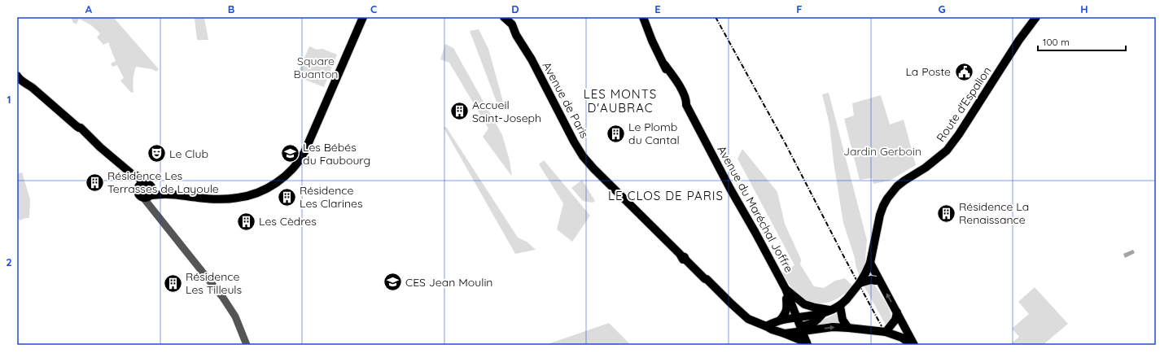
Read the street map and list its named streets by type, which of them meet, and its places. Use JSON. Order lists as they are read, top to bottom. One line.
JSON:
{"streets":{"main road":["Avenue de Paris","Route d'Espalion","Avenue du Maréchal Joffre"]},"crossings":[["Avenue de Paris","Avenue du Maréchal Joffre"]],"districts":["LES MONTS D'AUBRAC","LE CLOS DE PARIS"],"parks":["Square Buanton","Jardin Gerboin"],"places":{"public building":["La Poste"],"building":["Accueil Saint-Joseph","Le Plomb du Cantal","Résidence Les Terrasses de Layoule","Résidence Les Clarines","Résidence La Renaissance","Les Cèdres","Résidence Les Tilleuls"],"theatre":["Le Club"],"school or university":["Les Bébés du Faubourg","CES Jean Moulin"]},"scale_bar":"100 m","grid":{"columns":["A","B","C","D","E","F","G","H"],"rows":["1","2"]}}
